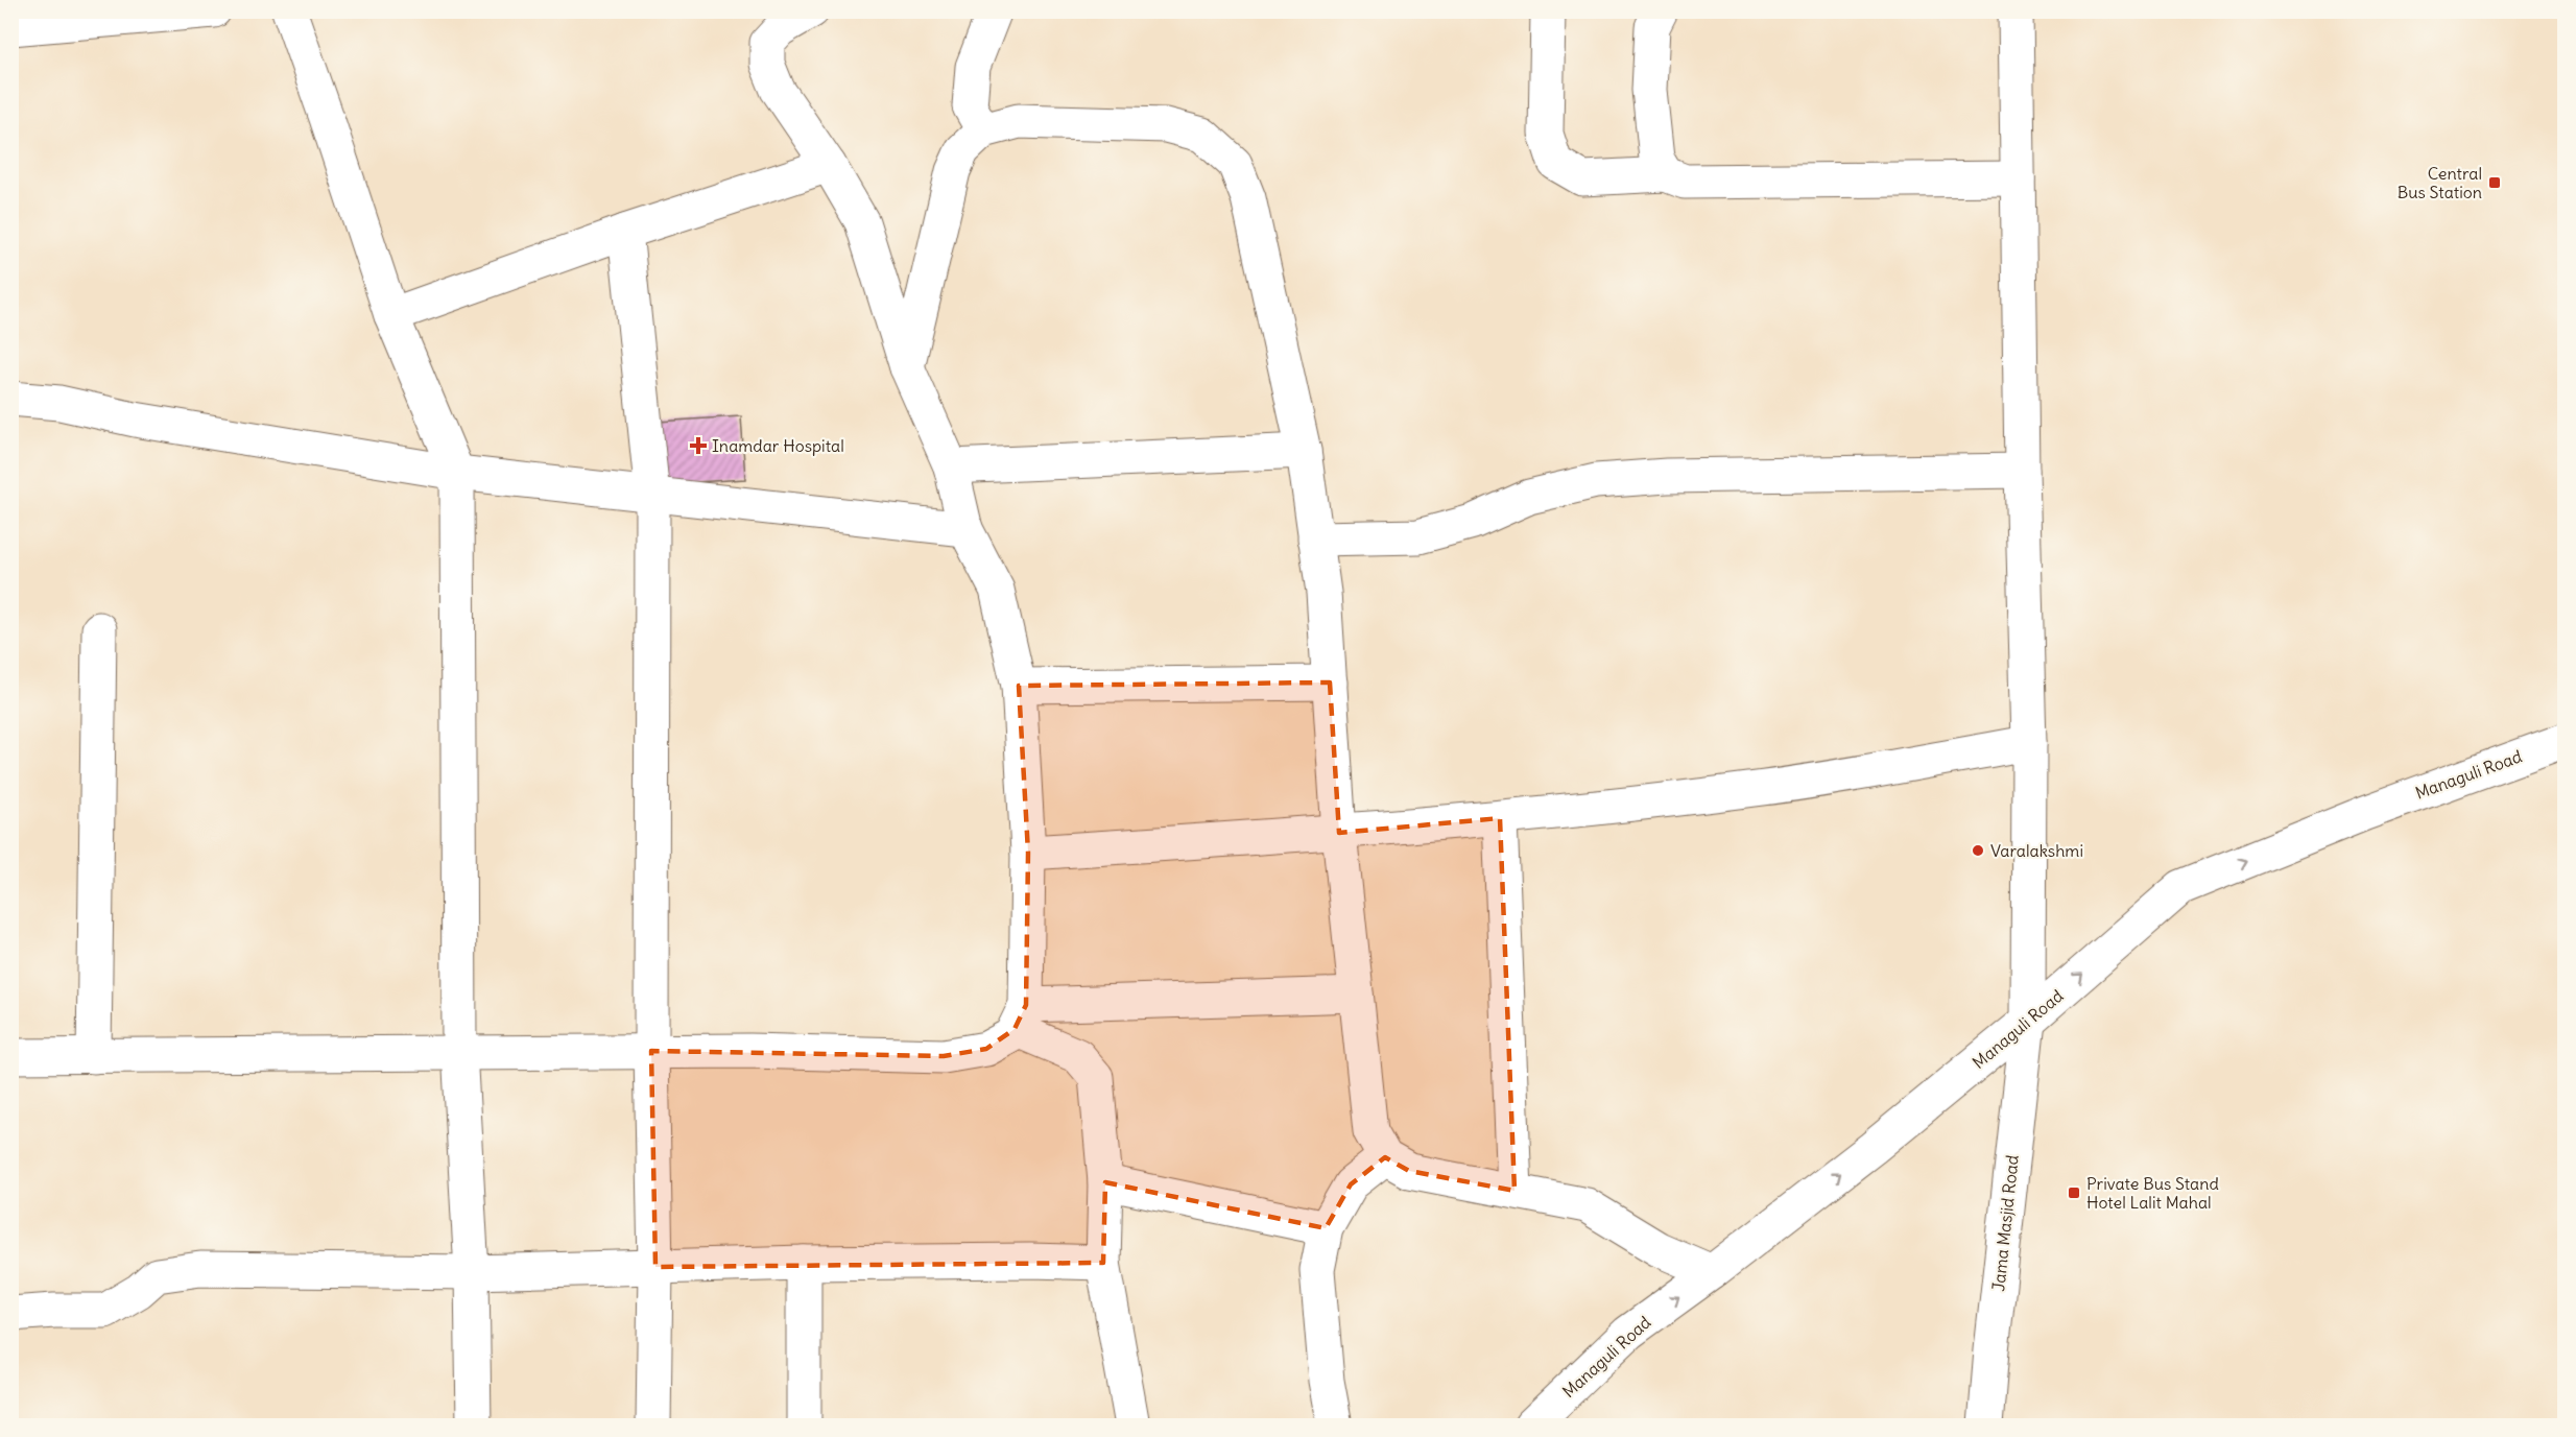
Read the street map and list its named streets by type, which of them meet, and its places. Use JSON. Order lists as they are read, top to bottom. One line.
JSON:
{"streets":{"street":["Managuli Road","Jama Masjid Road"]},"crossings":[["Managuli Road","Jama Masjid Road"]],"one_way":["Managuli Road"],"places":{"transit":["Central Bus Station","Private Bus Stand Hotel Lalit Mahal"],"health":["Inamdar Hospital"],"other":["Varalakshmi"]}}
